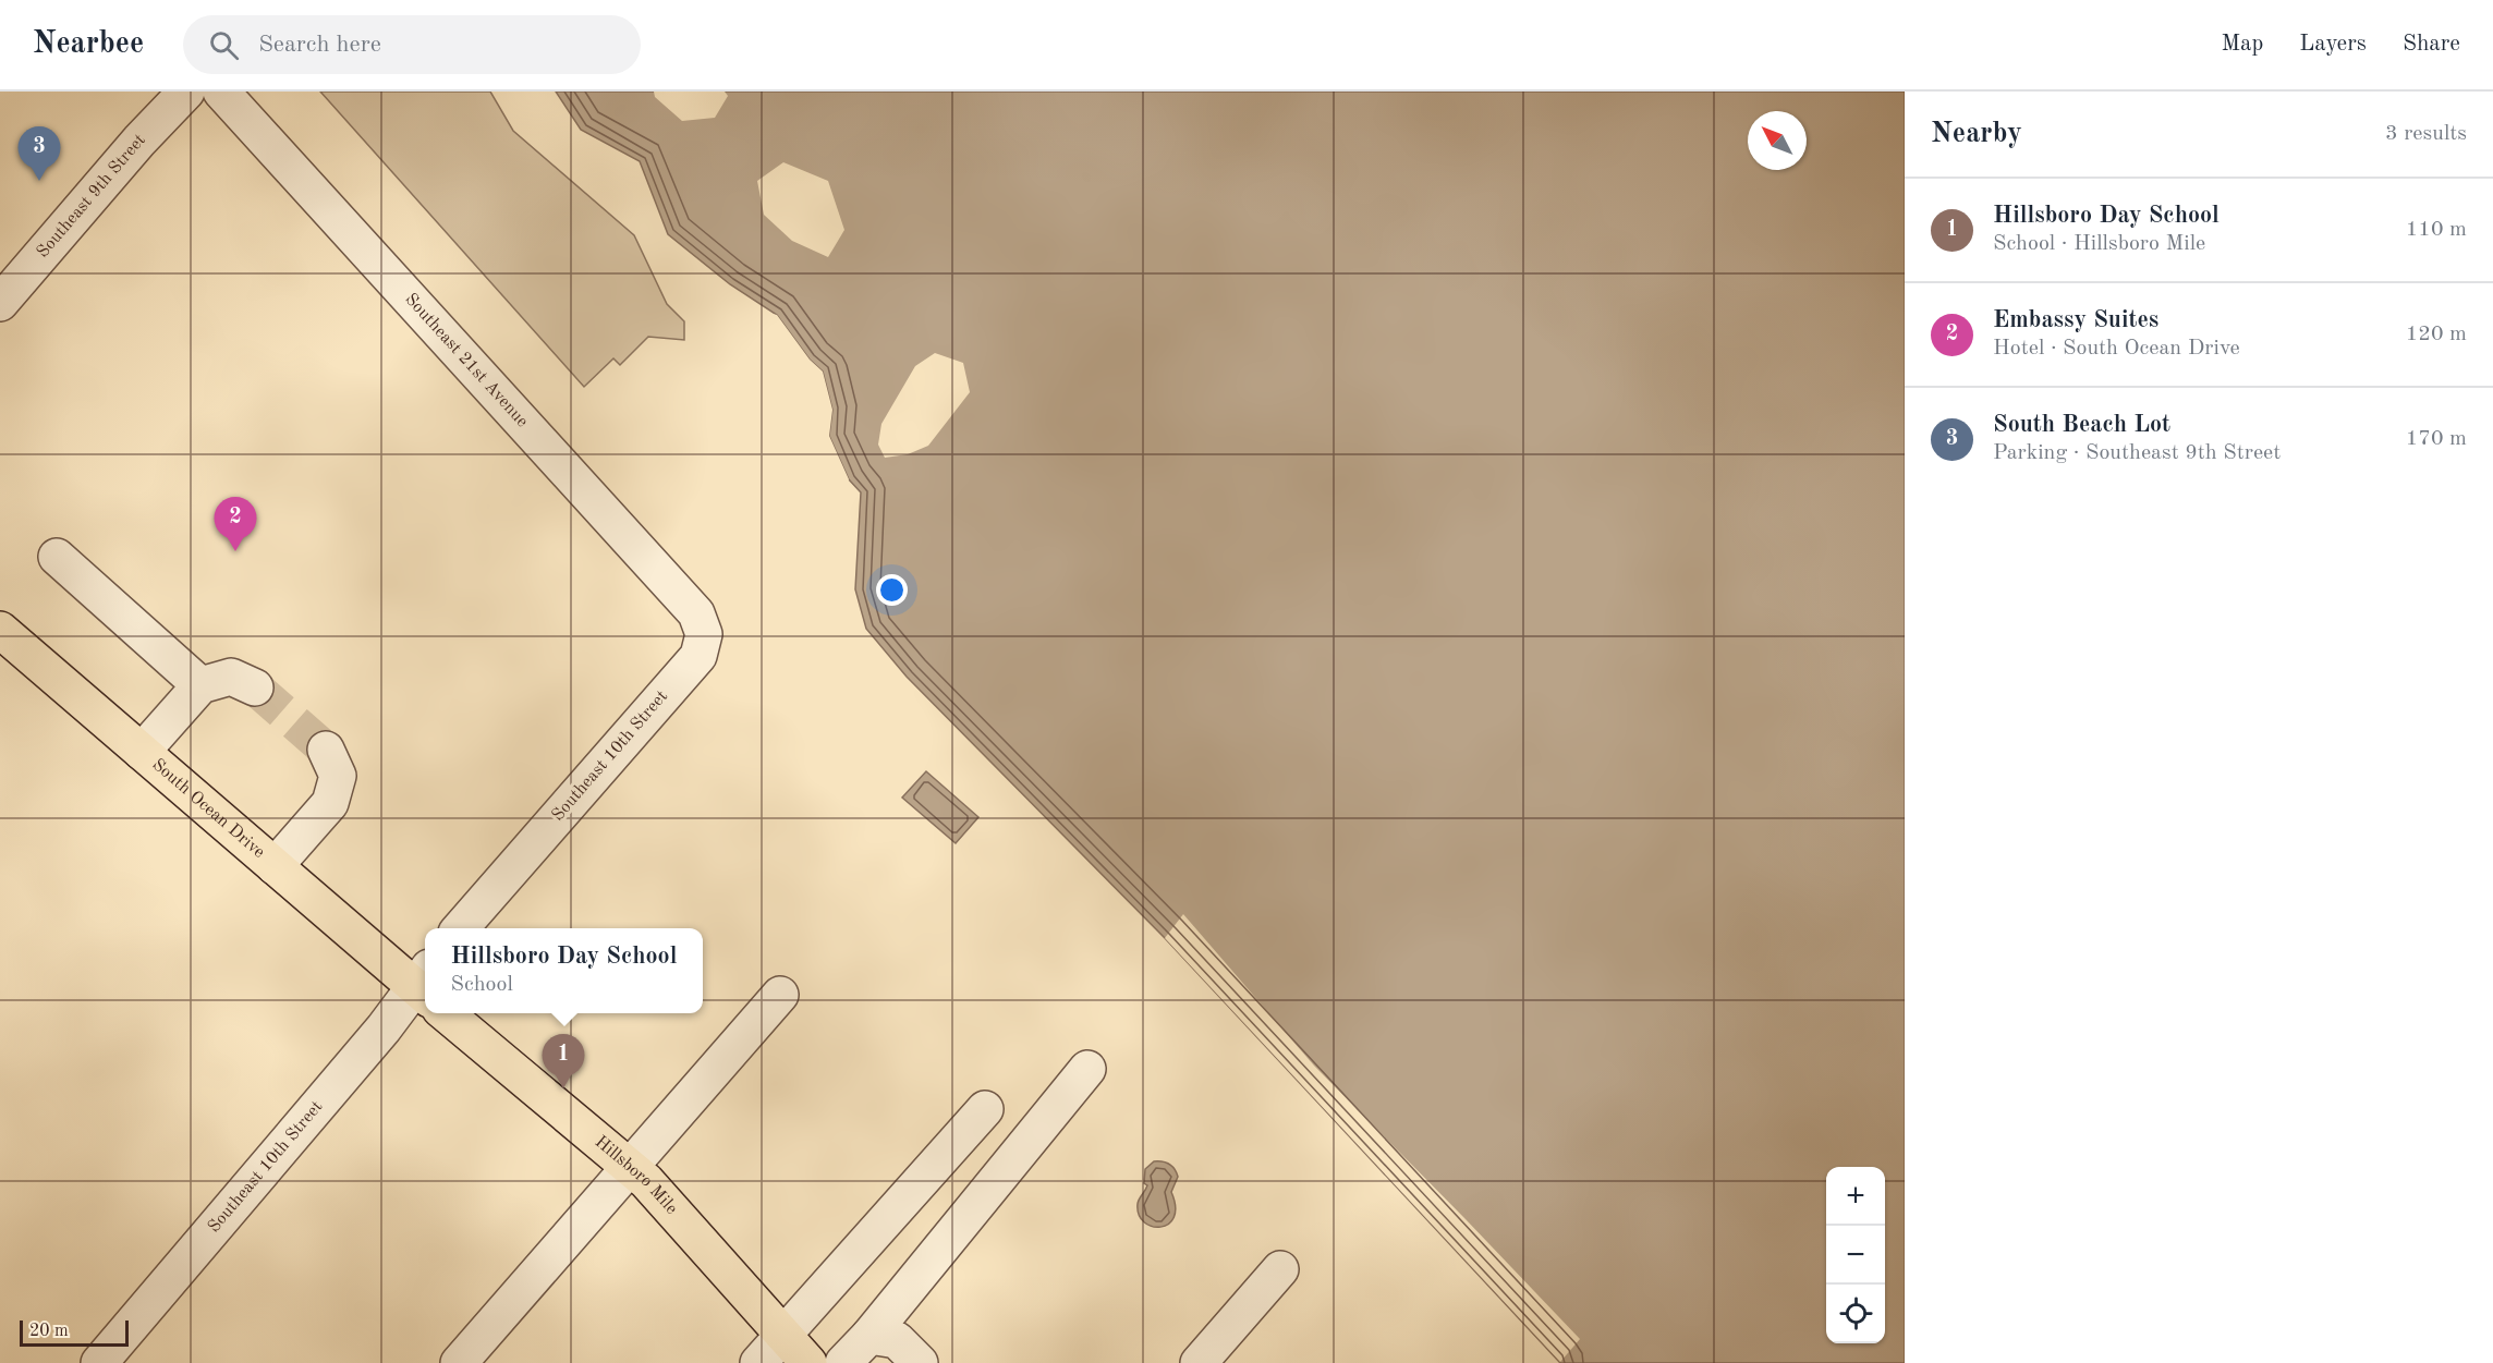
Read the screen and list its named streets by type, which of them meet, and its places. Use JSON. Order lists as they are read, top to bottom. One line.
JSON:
{"streets":{"main road":["South Ocean Drive","Hillsboro Mile"],"street":["Southeast 9th Street","Southeast 21st Avenue","Southeast 10th Street"]},"crossings":[["Southeast 21st Avenue","Southeast 10th Street"]],"scale_bar":"20 m","north":"top left","page":{"header":"Nearbee","search":"Search here","nav":["Map","Layers","Share"],"heading":["Nearby","3 results"],"pins":["3","2","1"],"list":[{"mark":"1","name":"Hillsboro Day School","note":"School · Hillsboro Mile","value":"110 m"},{"mark":"2","name":"Embassy Suites","note":"Hotel · South Ocean Drive","value":"120 m"},{"mark":"3","name":"South Beach Lot","note":"Parking · Southeast 9th Street","value":"170 m"}],"popup":["Hillsboro Day School","School"],"map_buttons":["+","−"],"scale":"20 m"}}
